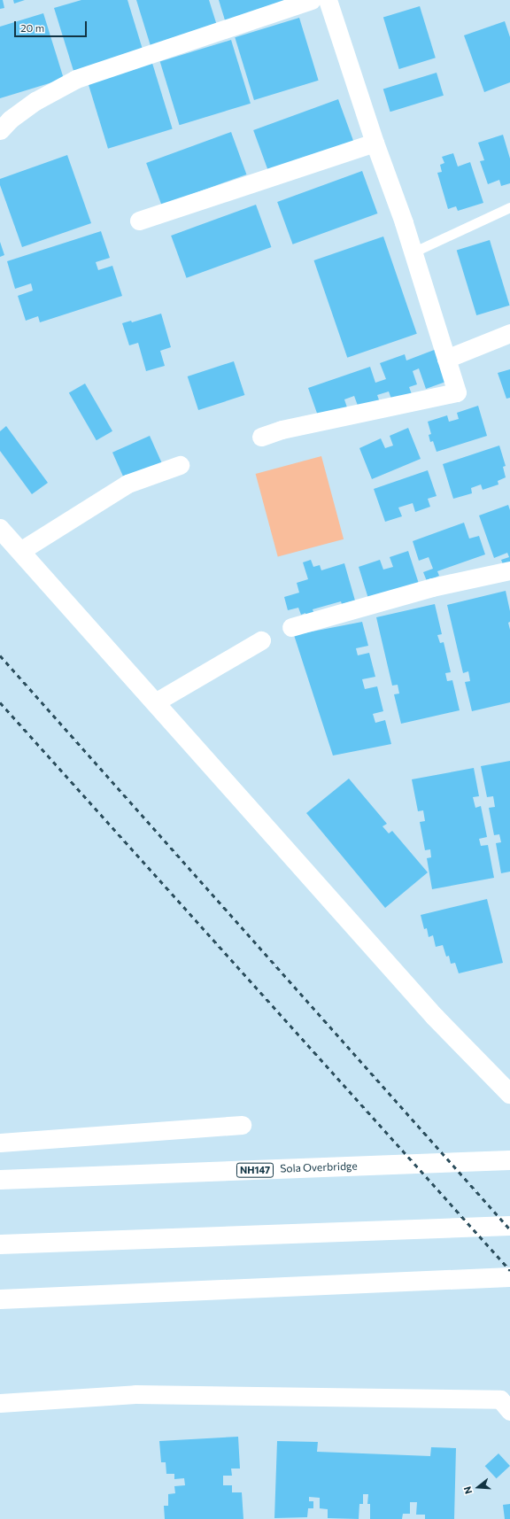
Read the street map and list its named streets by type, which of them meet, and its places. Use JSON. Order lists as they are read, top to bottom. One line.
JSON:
{"streets":{"main road":["Sola Overbridge","NH147"]},"scale_bar":"20 m","north":"left"}
